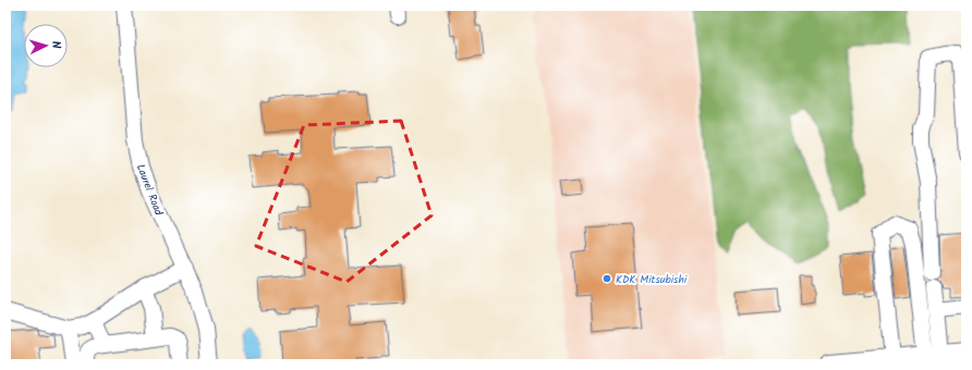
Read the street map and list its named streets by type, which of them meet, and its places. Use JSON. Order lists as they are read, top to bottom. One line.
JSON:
{"streets":{"street":["Laurel Road"]},"places":["KDK Mitsubishi"],"north":"right"}
